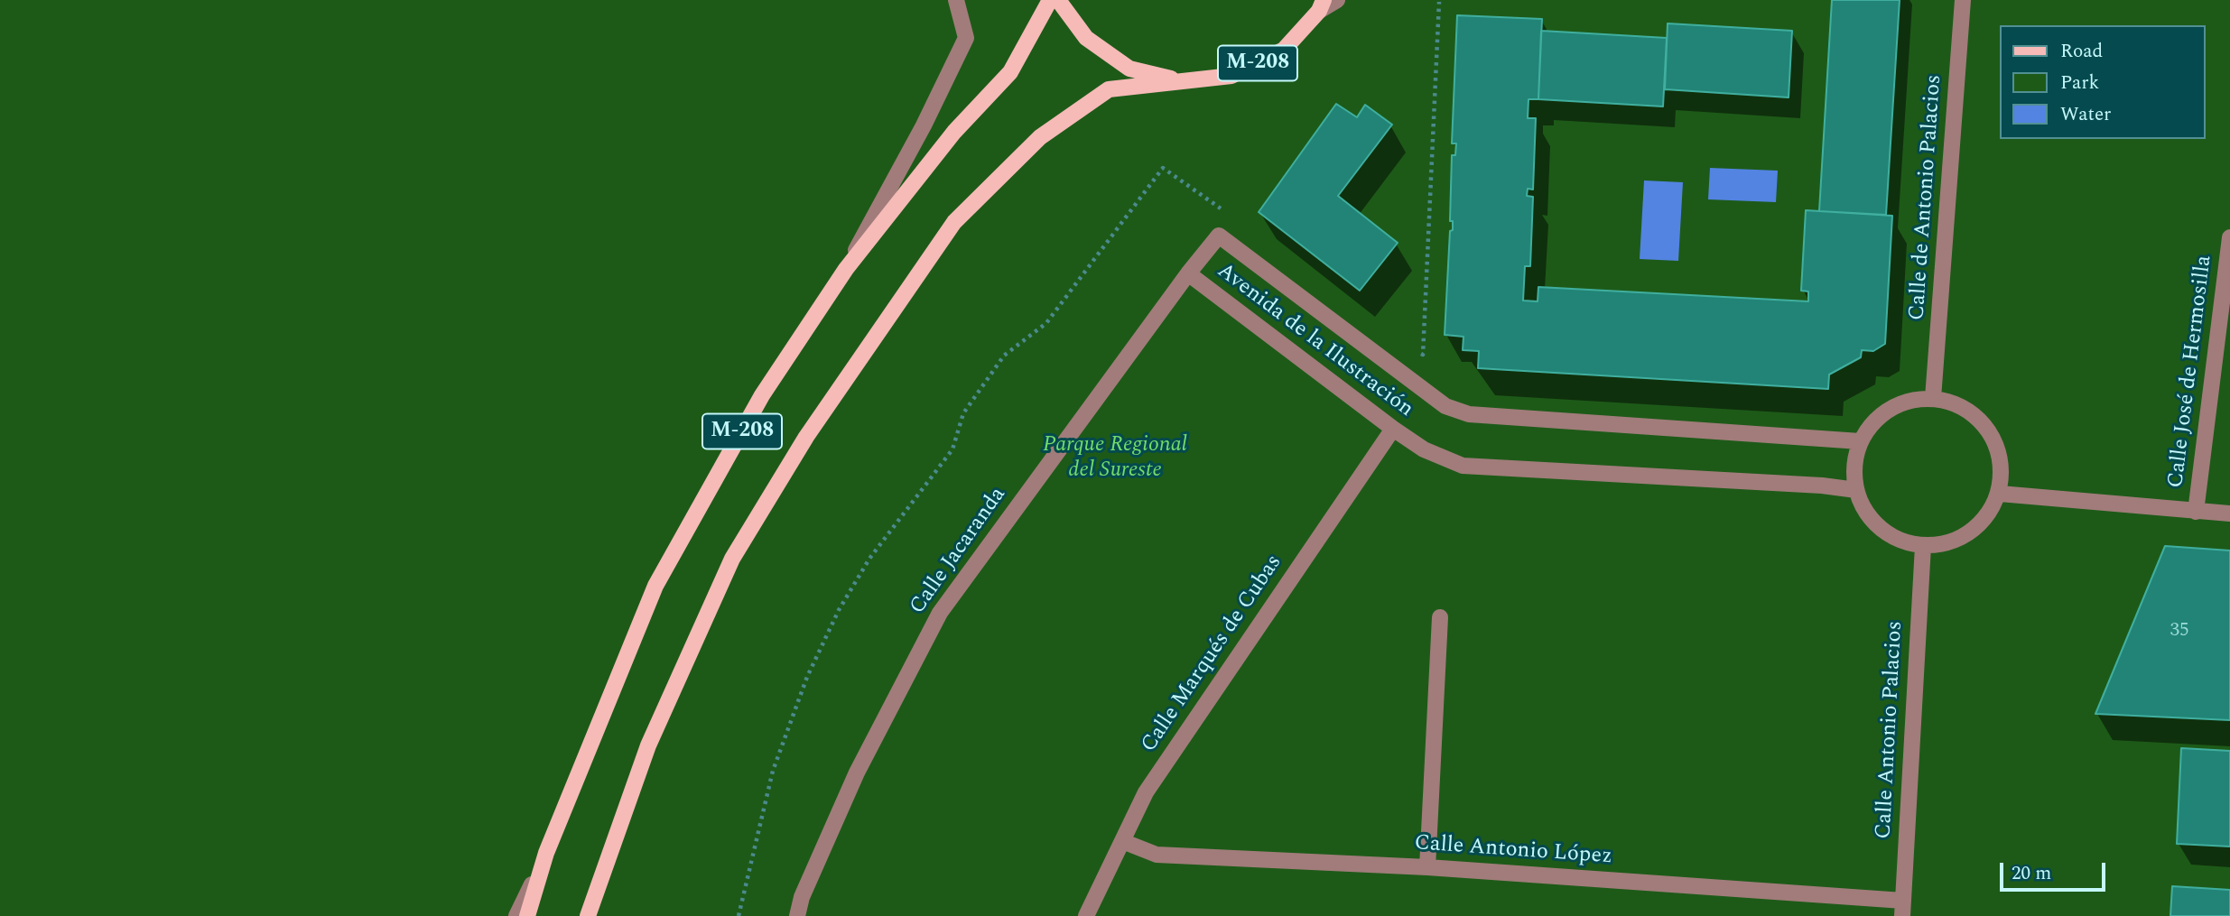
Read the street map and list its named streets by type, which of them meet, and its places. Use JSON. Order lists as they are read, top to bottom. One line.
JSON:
{"streets":{"main road":["M-208"],"street":["Calle de Antonio Palacios","Avenida de la Ilustración","Calle José de Hermosilla","Calle Jacaranda","Calle Marqués de Cubas","Calle Antonio Palacios","Calle Antonio López"]},"crossings":[["Calle de Antonio Palacios","Avenida de la Ilustración"],["Calle de Antonio Palacios","Calle Antonio Palacios"],["Avenida de la Ilustración","Calle Jacaranda"],["Avenida de la Ilustración","Calle Marqués de Cubas"],["Avenida de la Ilustración","Calle Antonio Palacios"],["Calle Marqués de Cubas","Calle Antonio López"],["Calle Antonio Palacios","Calle Antonio López"]],"parks":["Parque Regional del Sureste"],"house_numbers":["35"],"legend":["Road","Park","Water"],"scale_bar":"20 m"}
